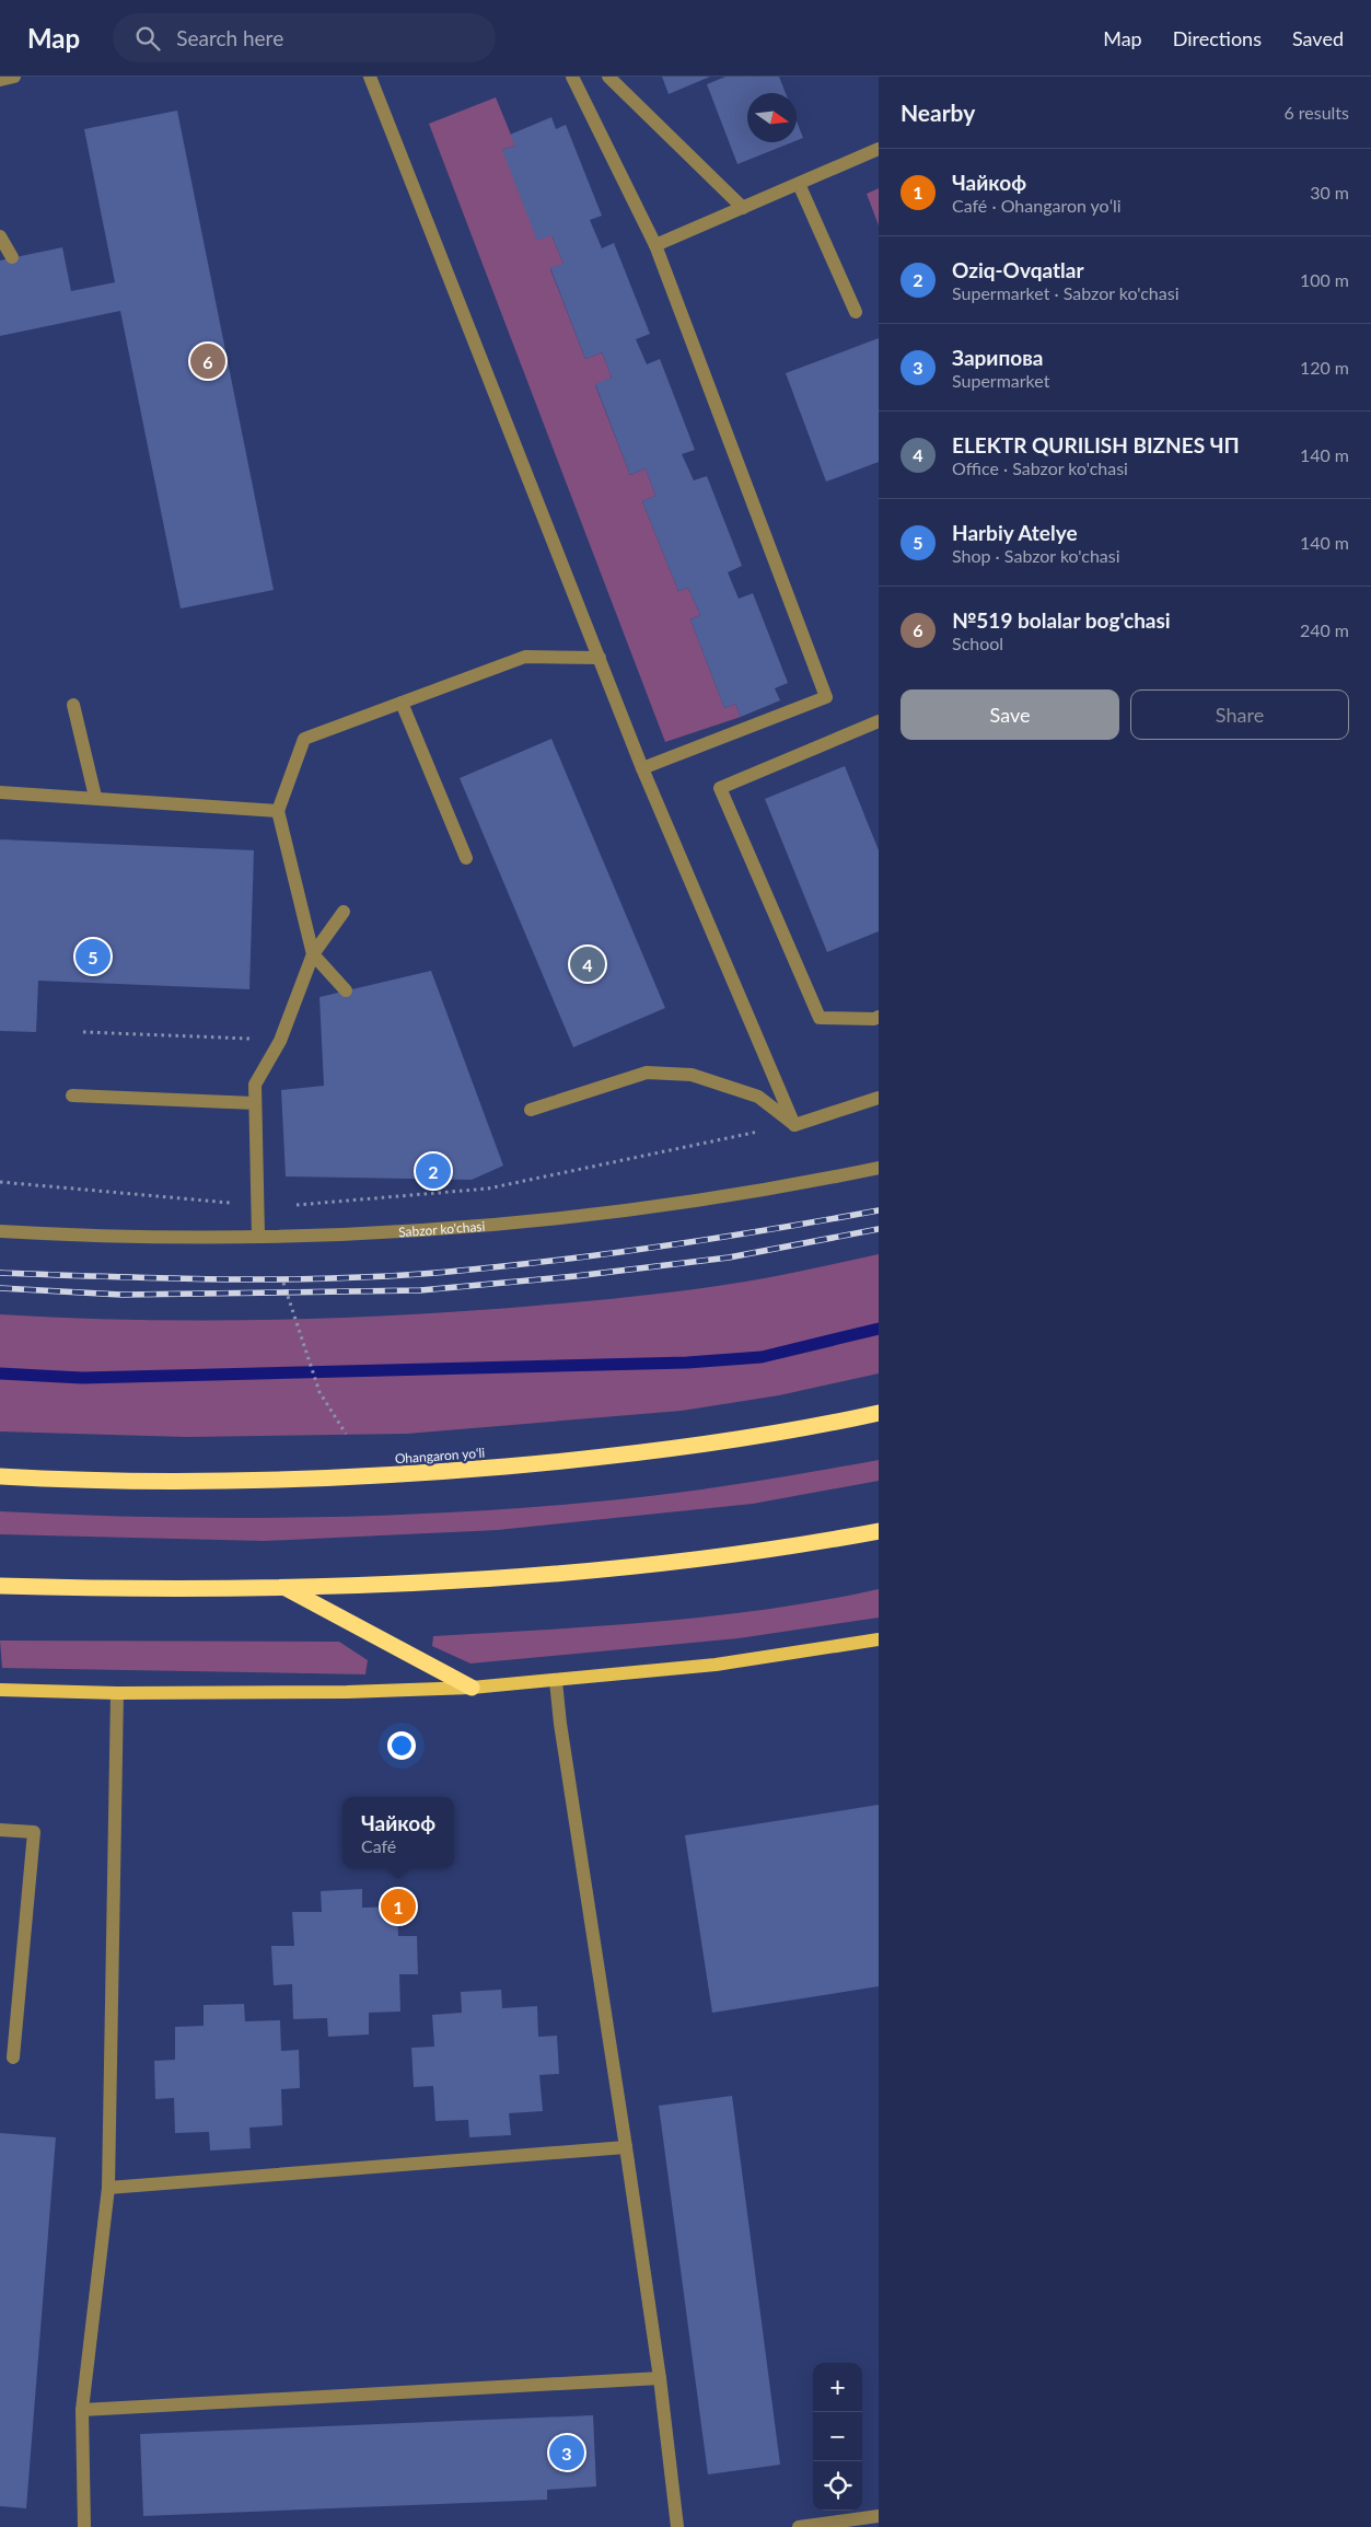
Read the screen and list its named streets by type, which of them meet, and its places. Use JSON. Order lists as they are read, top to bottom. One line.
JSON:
{"streets":{"highway":["Ohangaron yoʻli"],"street":["Sabzor ko'chasi"]},"north":"right","page":{"header":"Map","search":"Search here","nav":["Map","Directions","Saved"],"heading":["Nearby","6 results"],"list":[{"mark":"1","name":"Чайкоф","note":"Café · Ohangaron yoʻli","value":"30 m"},{"mark":"2","name":"Oziq-Ovqatlar","note":"Supermarket · Sabzor ko'chasi","value":"100 m"},{"mark":"3","name":"Зарипова","note":"Supermarket","value":"120 m"},{"mark":"4","name":"ELEKTR QURILISH BIZNES ЧП","note":"Office · Sabzor ko'chasi","value":"140 m"},{"mark":"5","name":"Harbiy Atelye","note":"Shop · Sabzor ko'chasi","value":"140 m"},{"mark":"6","name":"№519 bolalar bog'chasi","note":"School","value":"240 m"}],"pins":["6","5","4","2","1","3"],"buttons":["Save","Share"],"popup":["Чайкоф","Café"],"map_buttons":["+","−"]}}
